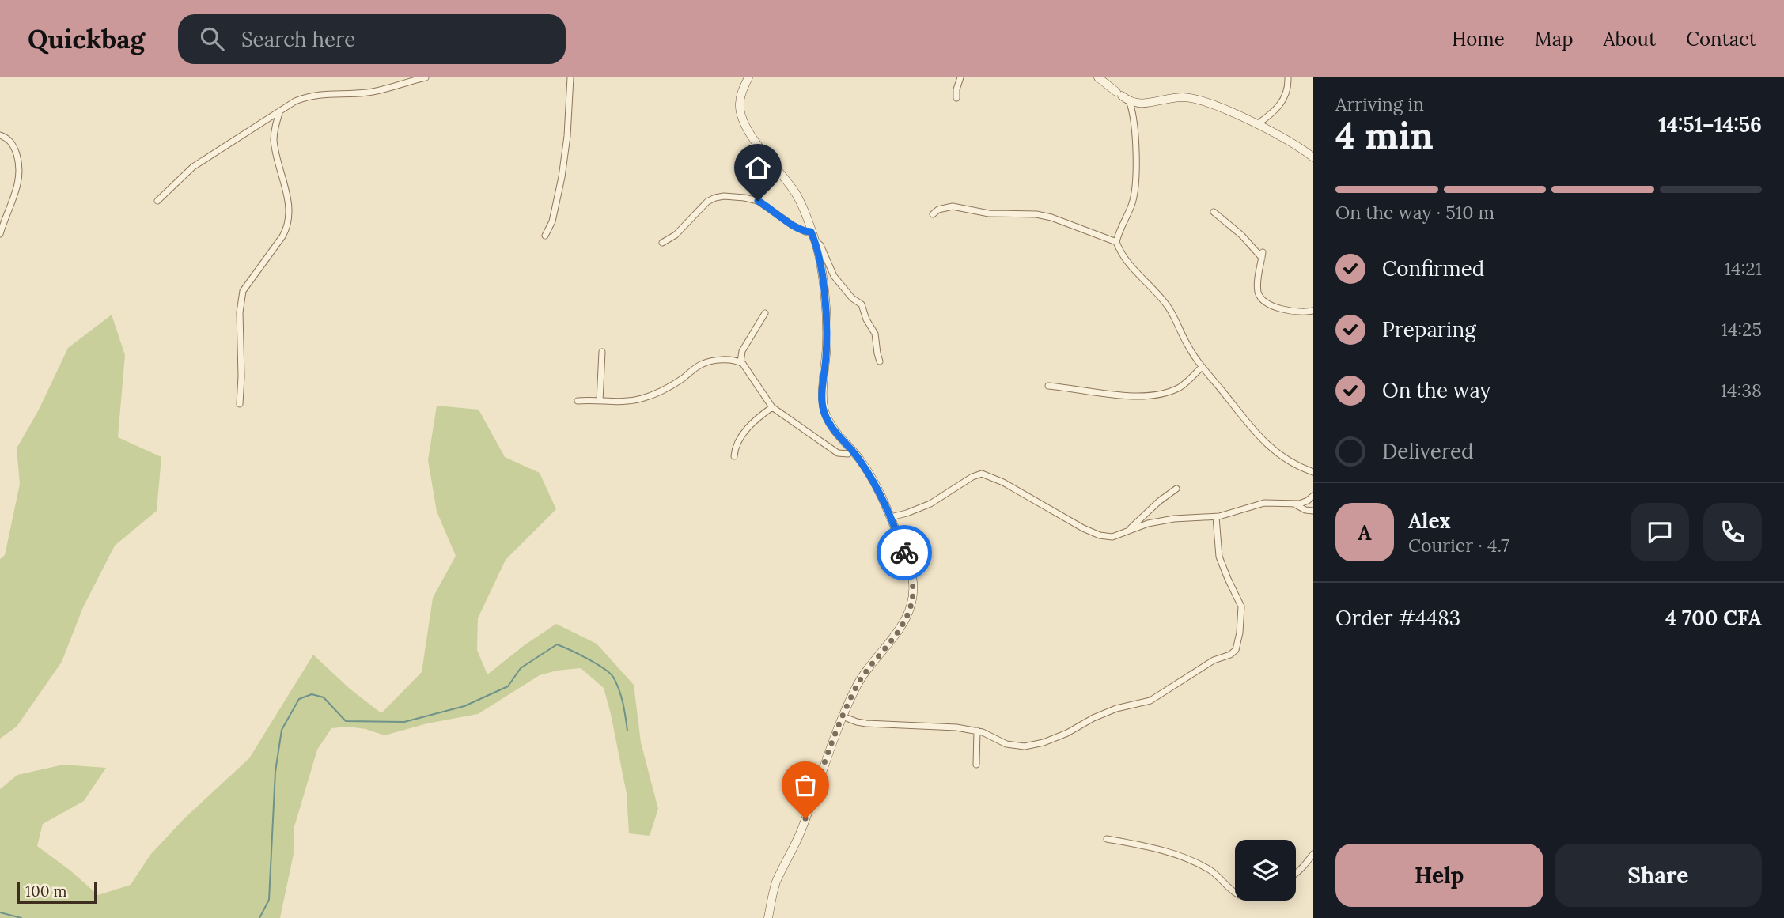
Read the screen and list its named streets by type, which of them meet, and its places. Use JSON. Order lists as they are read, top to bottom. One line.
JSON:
{"scale_bar":"100 m","page":{"header":"Quickbag","search":"Search here","nav":["Home","Map","About","Contact"],"heading":["4 min","Arriving in","14:51–14:56"],"panel":["Alex","Courier · 4.7","Order #4483","4 700 CFA"],"bar":"On the way · 510 m","list":[["Confirmed","14:21"],["Preparing","14:25"],["On the way","14:38"],"Delivered"],"round":"A","buttons":["Help","Share"],"scale":"100 m"}}
